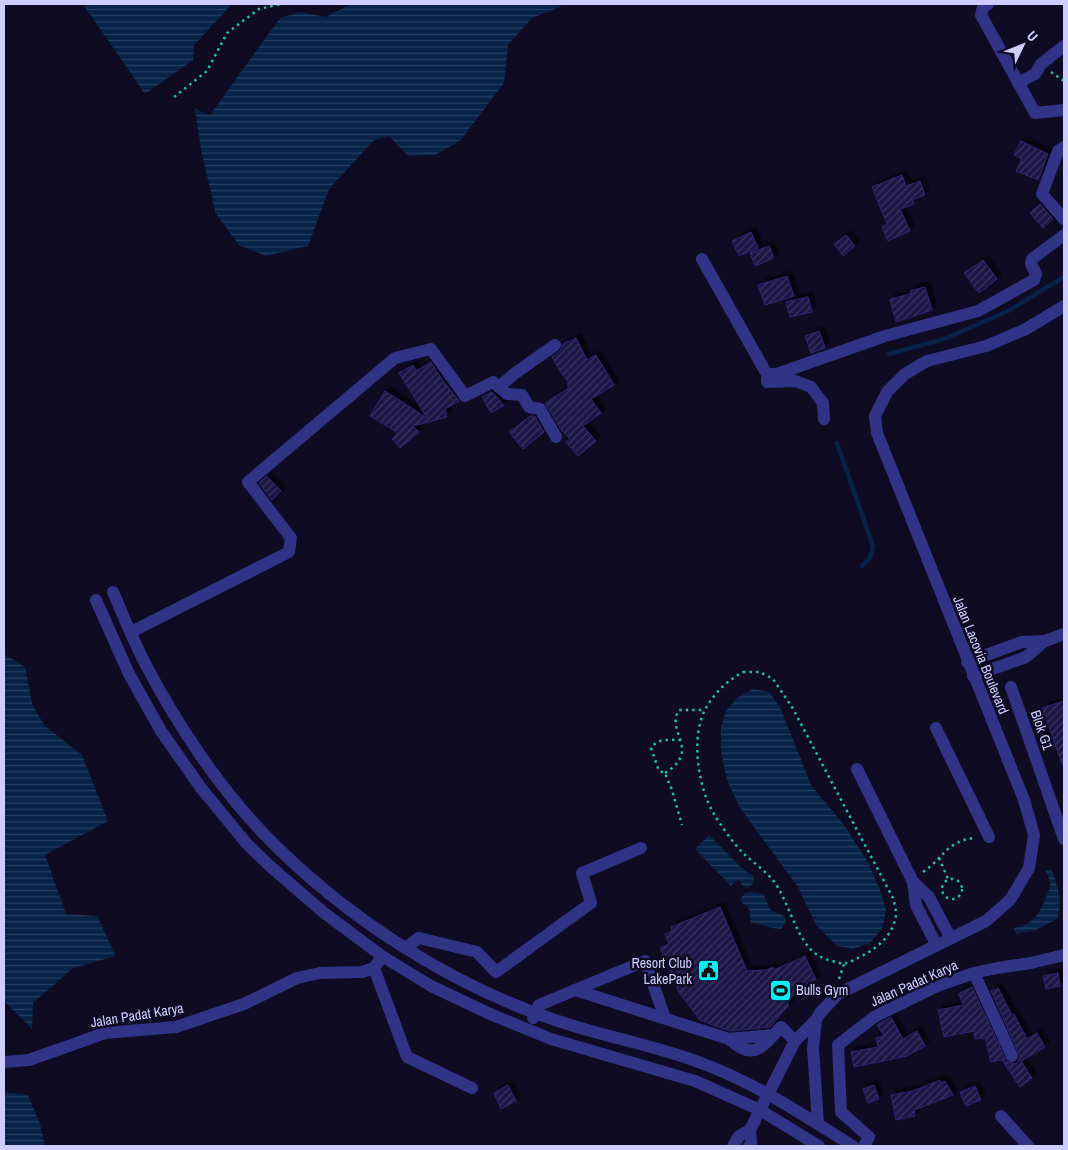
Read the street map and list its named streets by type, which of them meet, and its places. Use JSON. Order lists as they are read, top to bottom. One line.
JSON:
{"streets":{"street":["Jalan Lacovia Boulevard","Blok G1","Jalan Padat Karya"]},"places":{"public building":["Resort Club LakePark"],"sports":["Bulls Gym"]},"north":"top right"}
